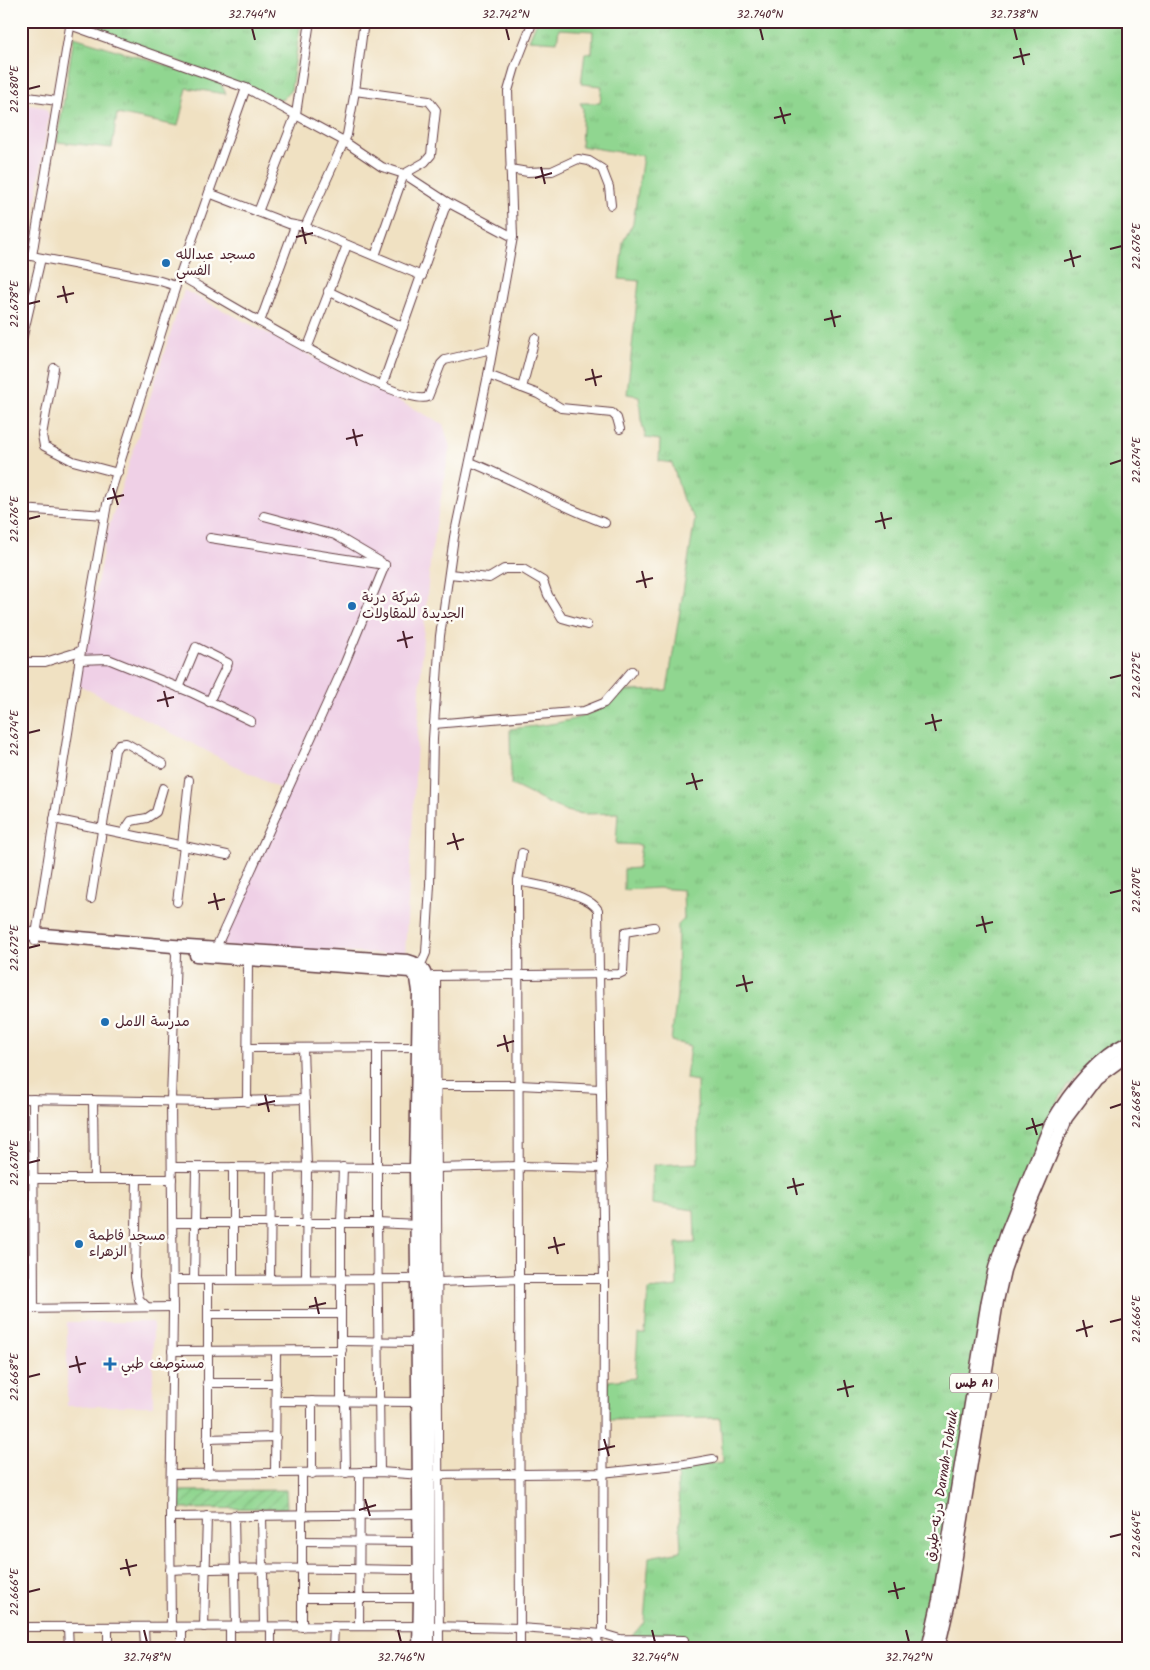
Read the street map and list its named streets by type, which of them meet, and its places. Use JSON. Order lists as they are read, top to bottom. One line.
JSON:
{"streets":{"main road":["طس A1","درنه-طبرق Darnah-Tobruk"]},"places":{"other":["مسجد عبدالله الفسي","شركة درنة الجديدة للمقاولات","مدرسة الامل","مسجد فاطمة الزهراء"],"health":["مستوصف طبي"]},"coordinates":["32.744°N","32.742°N","32.740°N","32.738°N","22.680°E","22.676°E","22.678°E","22.674°E","22.672°E","22.670°E","22.668°E","22.666°E","22.664°E","32.748°N","32.746°N"]}
